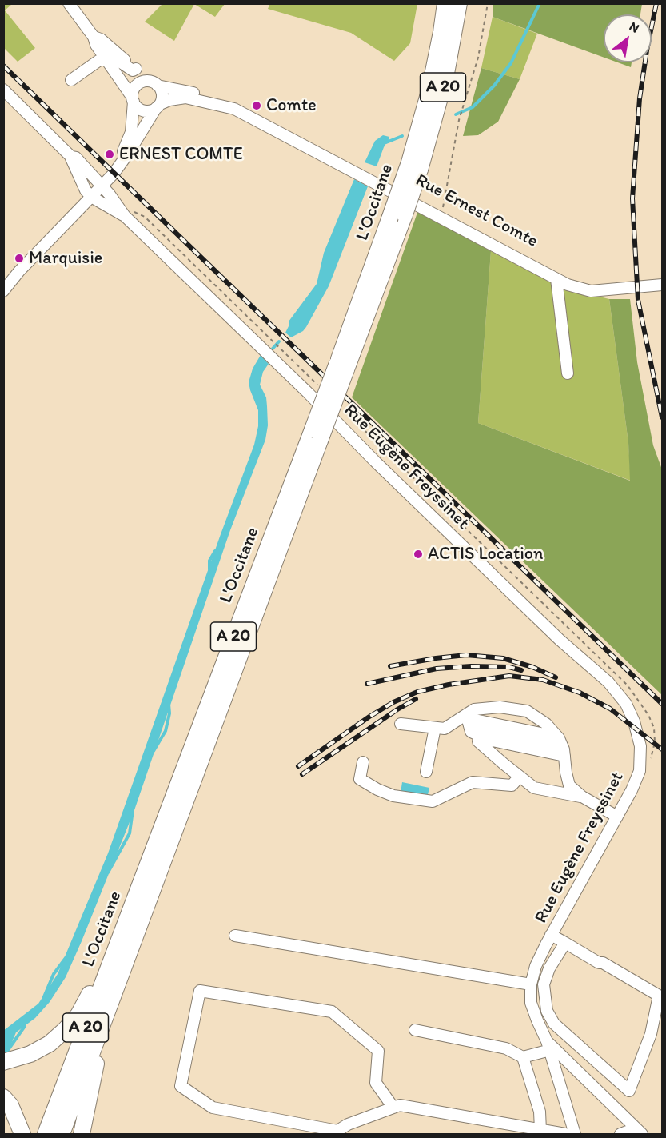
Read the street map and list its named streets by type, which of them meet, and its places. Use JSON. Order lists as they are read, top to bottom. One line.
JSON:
{"streets":{"highway":["A 20","L'Occitane"],"street":["Rue Ernest Comte","Rue Eugène Freyssinet"]},"places":["Comte","ERNEST COMTE","Marquisie","ACTIS Location"],"north":"top right"}
